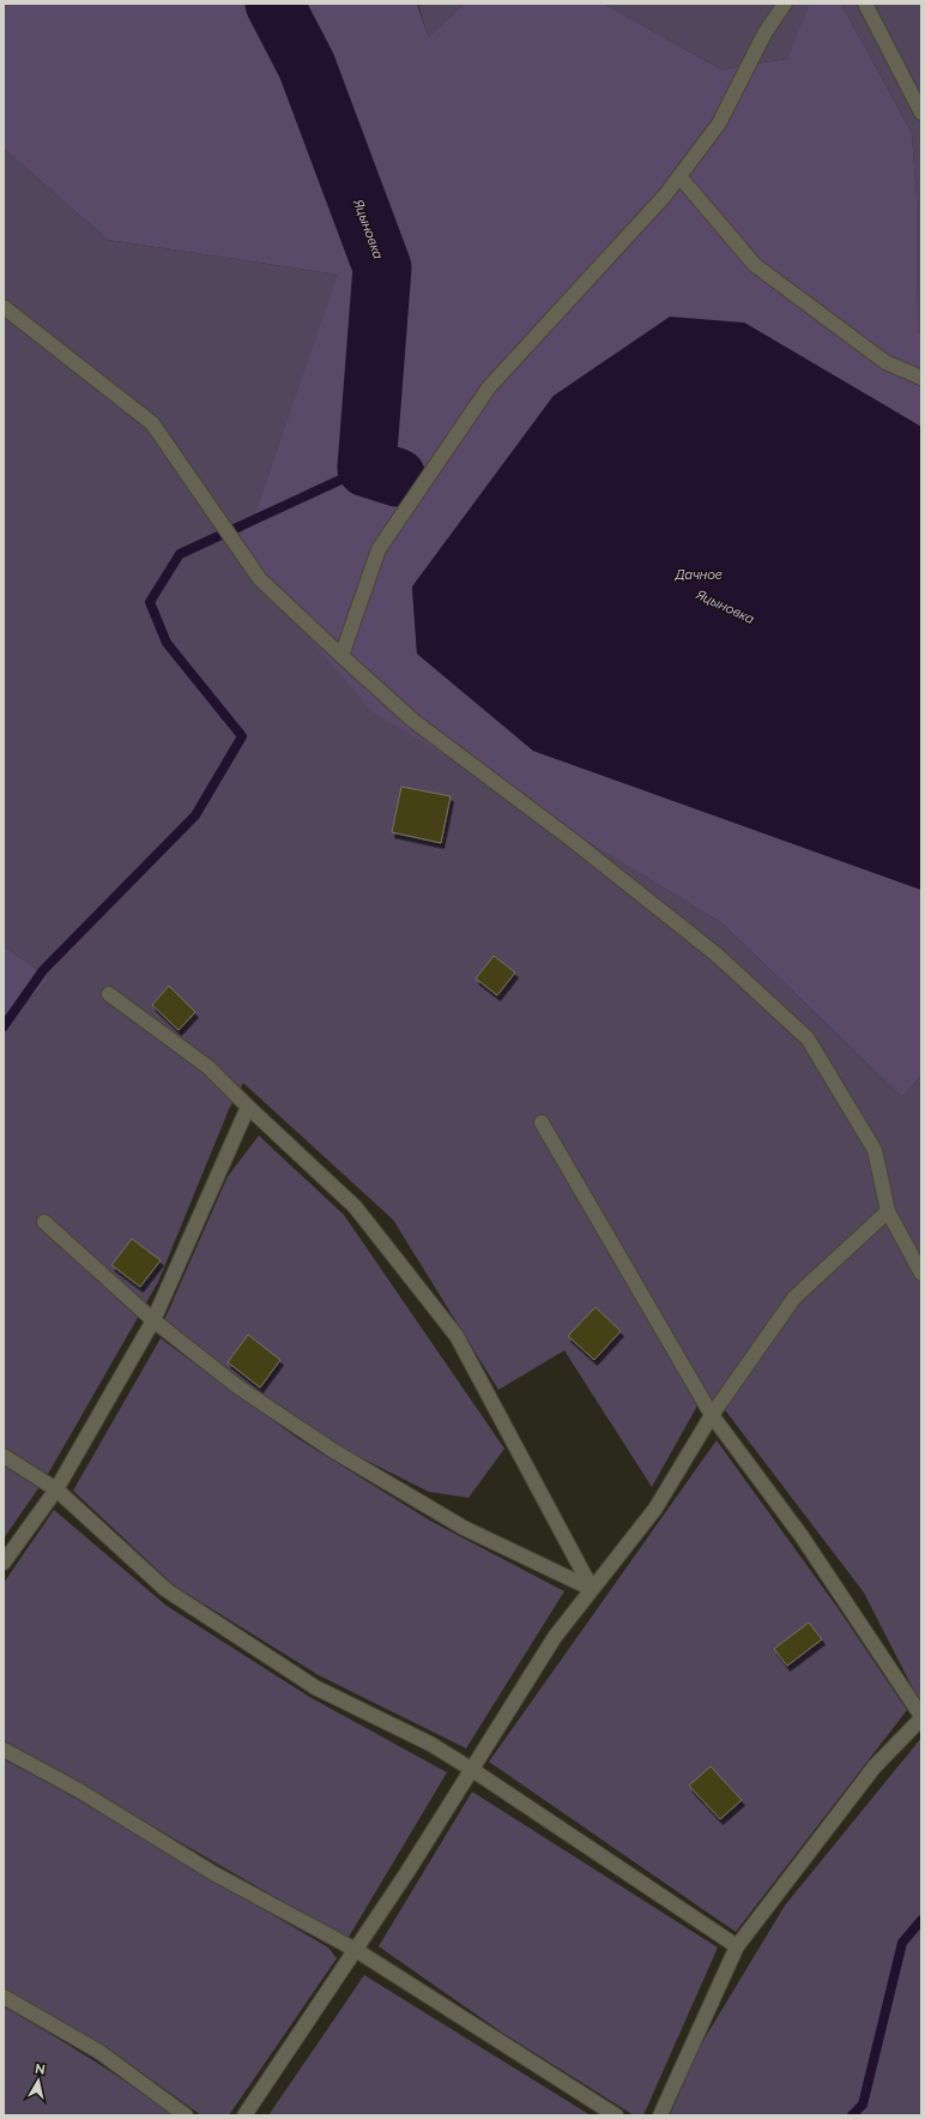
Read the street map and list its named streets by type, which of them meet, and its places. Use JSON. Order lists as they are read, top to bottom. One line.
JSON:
{"water":["Яцыновка","Дачное"],"north":"top"}
